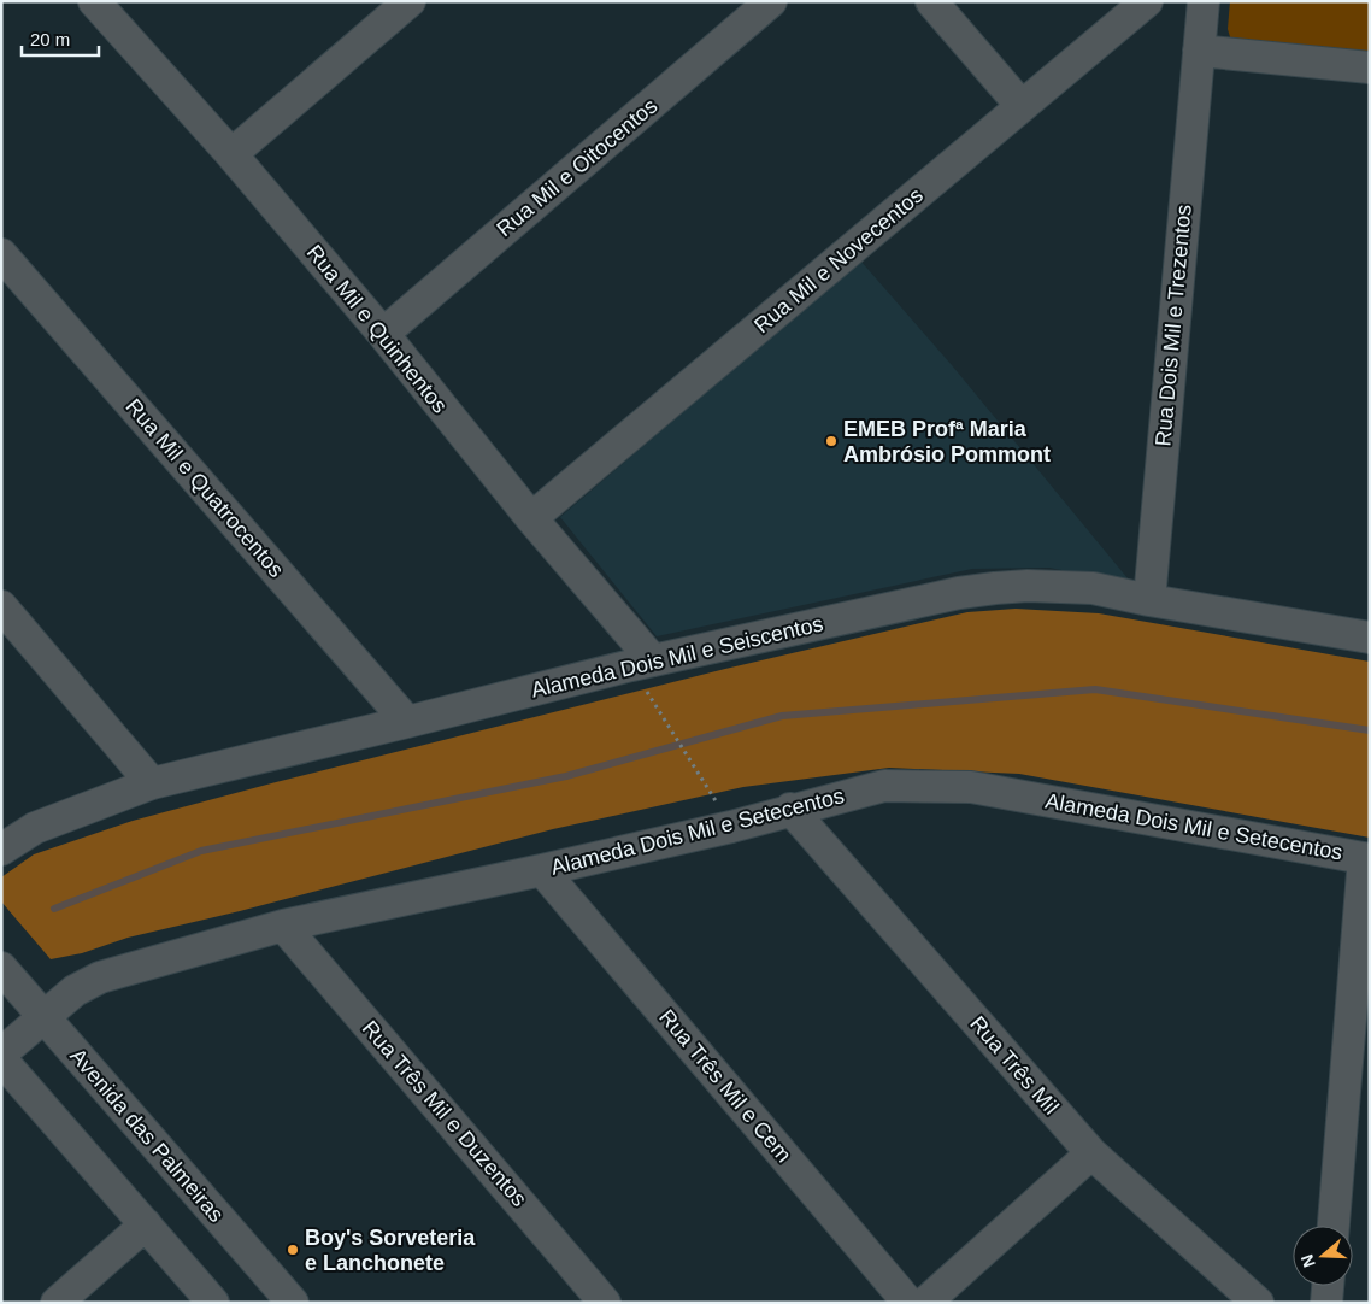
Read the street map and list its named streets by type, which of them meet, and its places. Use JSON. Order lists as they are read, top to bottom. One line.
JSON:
{"streets":{"street":["Rua Mil e Oitocentos","Rua Mil e Novecentos","Rua Dois Mil e Trezentos","Rua Mil e Quinhentos","Rua Mil e Quatrocentos","Alameda Dois Mil e Seiscentos","Alameda Dois Mil e Setecentos","Rua Três Mil","Rua Três Mil e Cem","Rua Três Mil e Duzentos","Avenida das Palmeiras"]},"crossings":[["Rua Mil e Oitocentos","Rua Mil e Quinhentos"],["Rua Mil e Novecentos","Rua Mil e Quinhentos"],["Rua Dois Mil e Trezentos","Alameda Dois Mil e Seiscentos"],["Rua Mil e Quinhentos","Alameda Dois Mil e Seiscentos"],["Rua Mil e Quatrocentos","Alameda Dois Mil e Seiscentos"],["Alameda Dois Mil e Setecentos","Rua Três Mil"],["Alameda Dois Mil e Setecentos","Rua Três Mil e Cem"],["Alameda Dois Mil e Setecentos","Rua Três Mil e Duzentos"],["Alameda Dois Mil e Setecentos","Avenida das Palmeiras"]],"places":["EMEB Profª Maria Ambrósio Pommont","Boy's Sorveteria e Lanchonete"],"scale_bar":"20 m","north":"left"}
